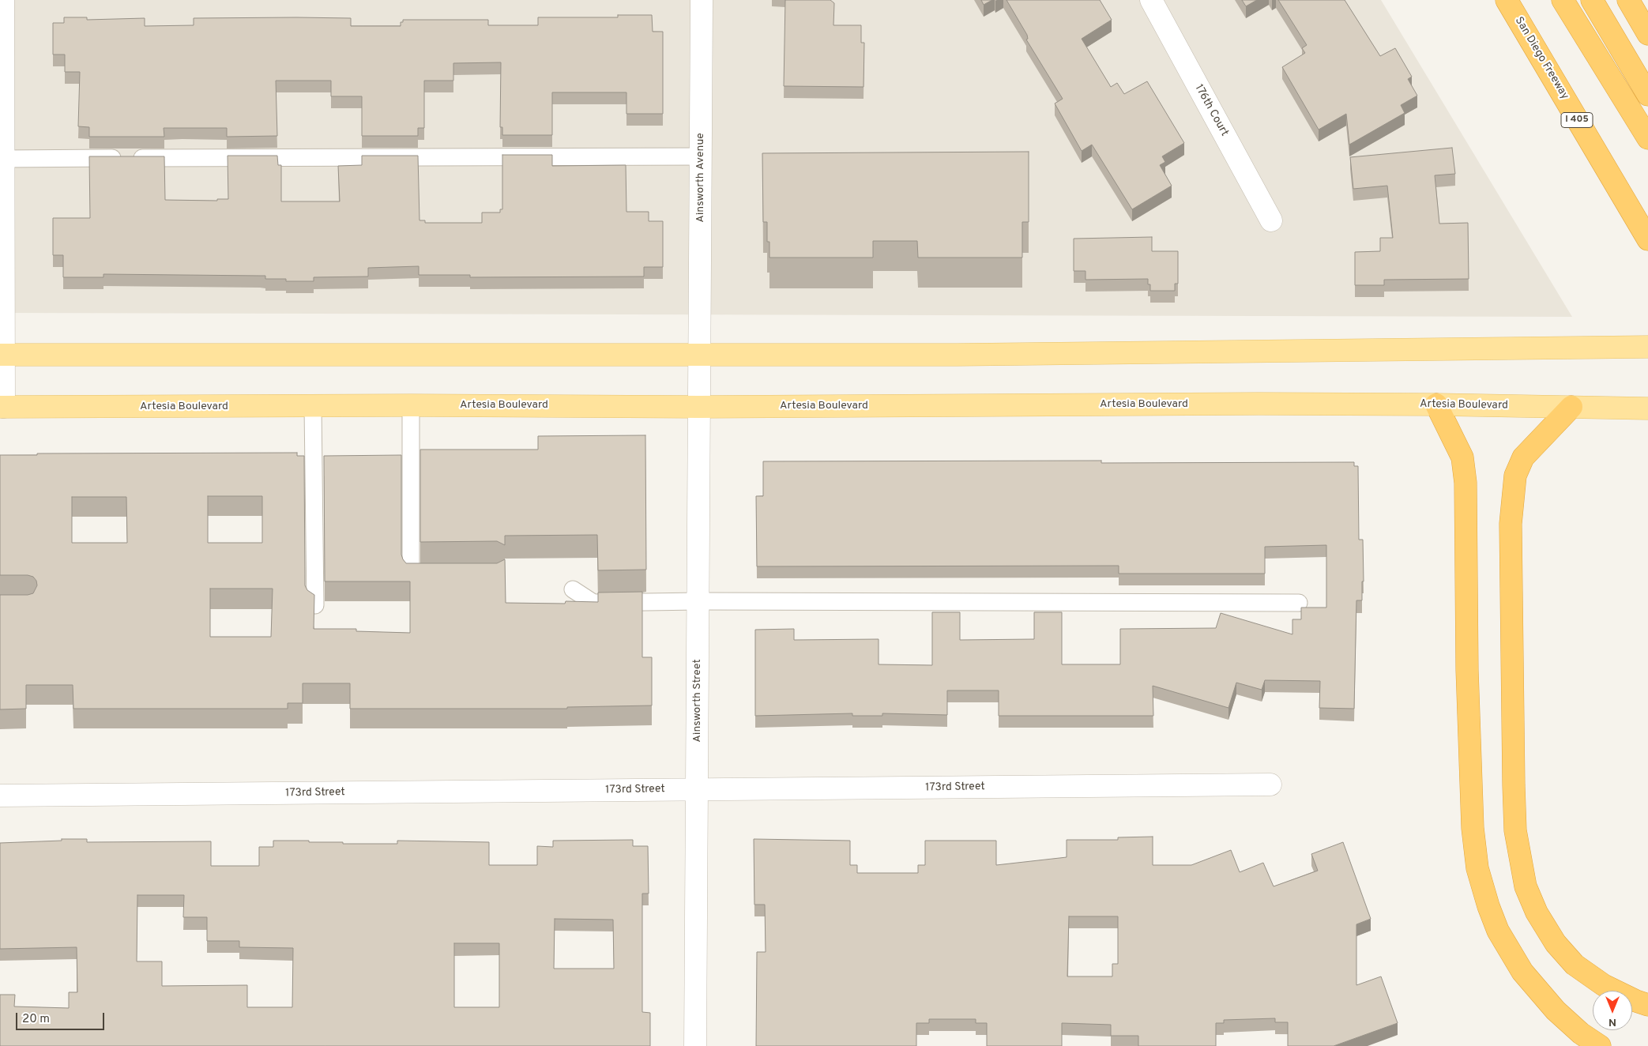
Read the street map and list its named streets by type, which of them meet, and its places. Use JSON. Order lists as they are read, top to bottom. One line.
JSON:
{"streets":{"highway":["San Diego Freeway","I 405"],"main road":["Artesia Boulevard"],"street":["176th Court","Ainsworth Avenue","Ainsworth Street","173rd Street"]},"crossings":[["Ainsworth Avenue","Ainsworth Street"],["Artesia Boulevard","Ainsworth Street"],["Ainsworth Street","173rd Street"]],"scale_bar":"20 m","north":"bottom"}
